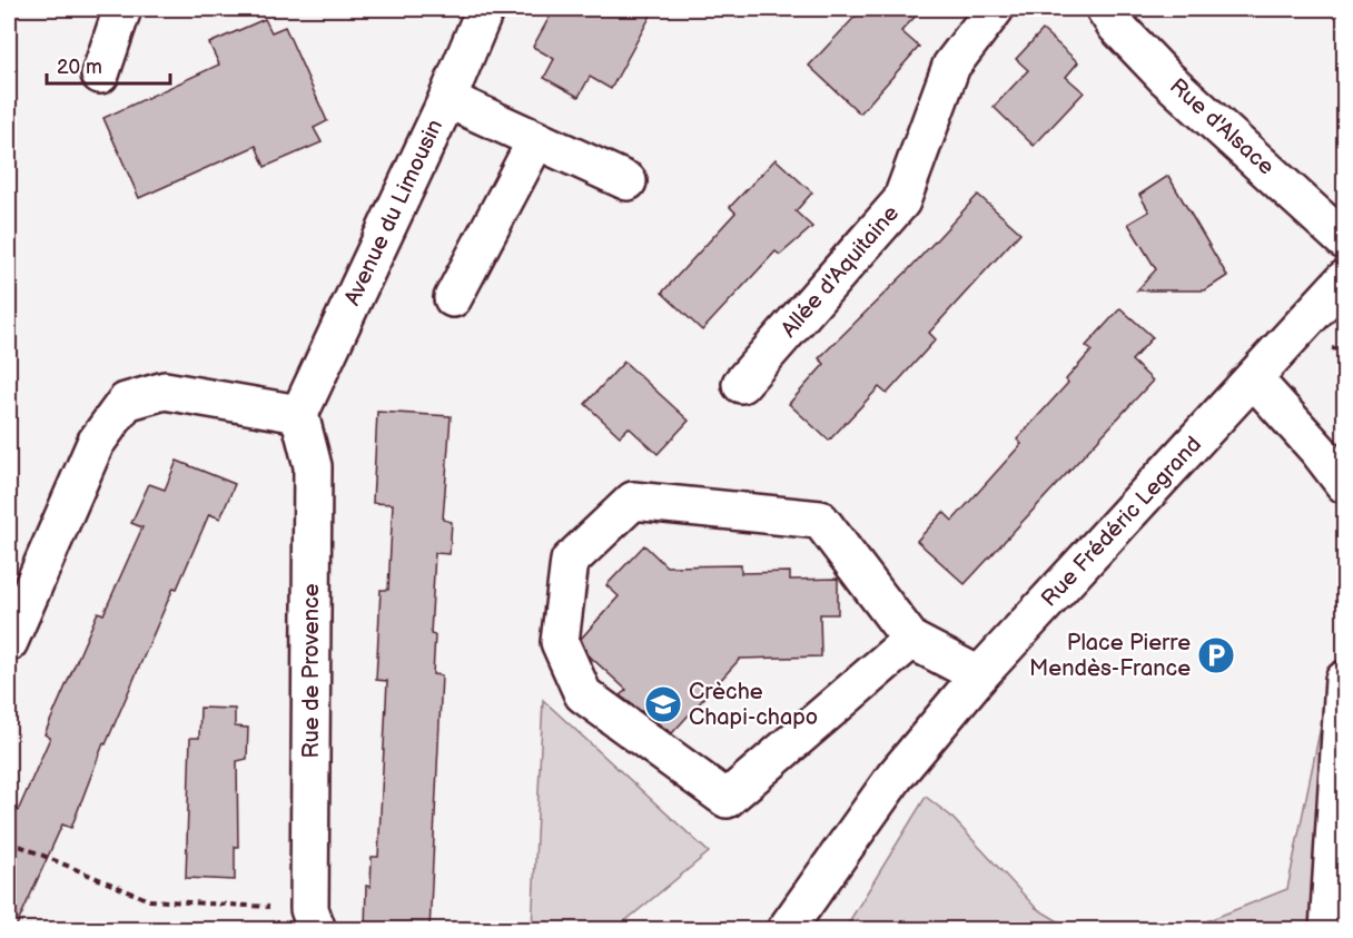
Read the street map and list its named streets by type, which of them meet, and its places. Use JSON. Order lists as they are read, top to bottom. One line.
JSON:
{"streets":{"street":["Rue d'Alsace","Avenue du Limousin","Allée d'Aquitaine","Rue Frédéric Legrand","Rue de Provence"]},"crossings":[["Avenue du Limousin","Rue de Provence"]],"places":{"parking":["Place Pierre Mendès-France"],"school or university":["Crèche Chapi-chapo"]},"scale_bar":"20 m"}
